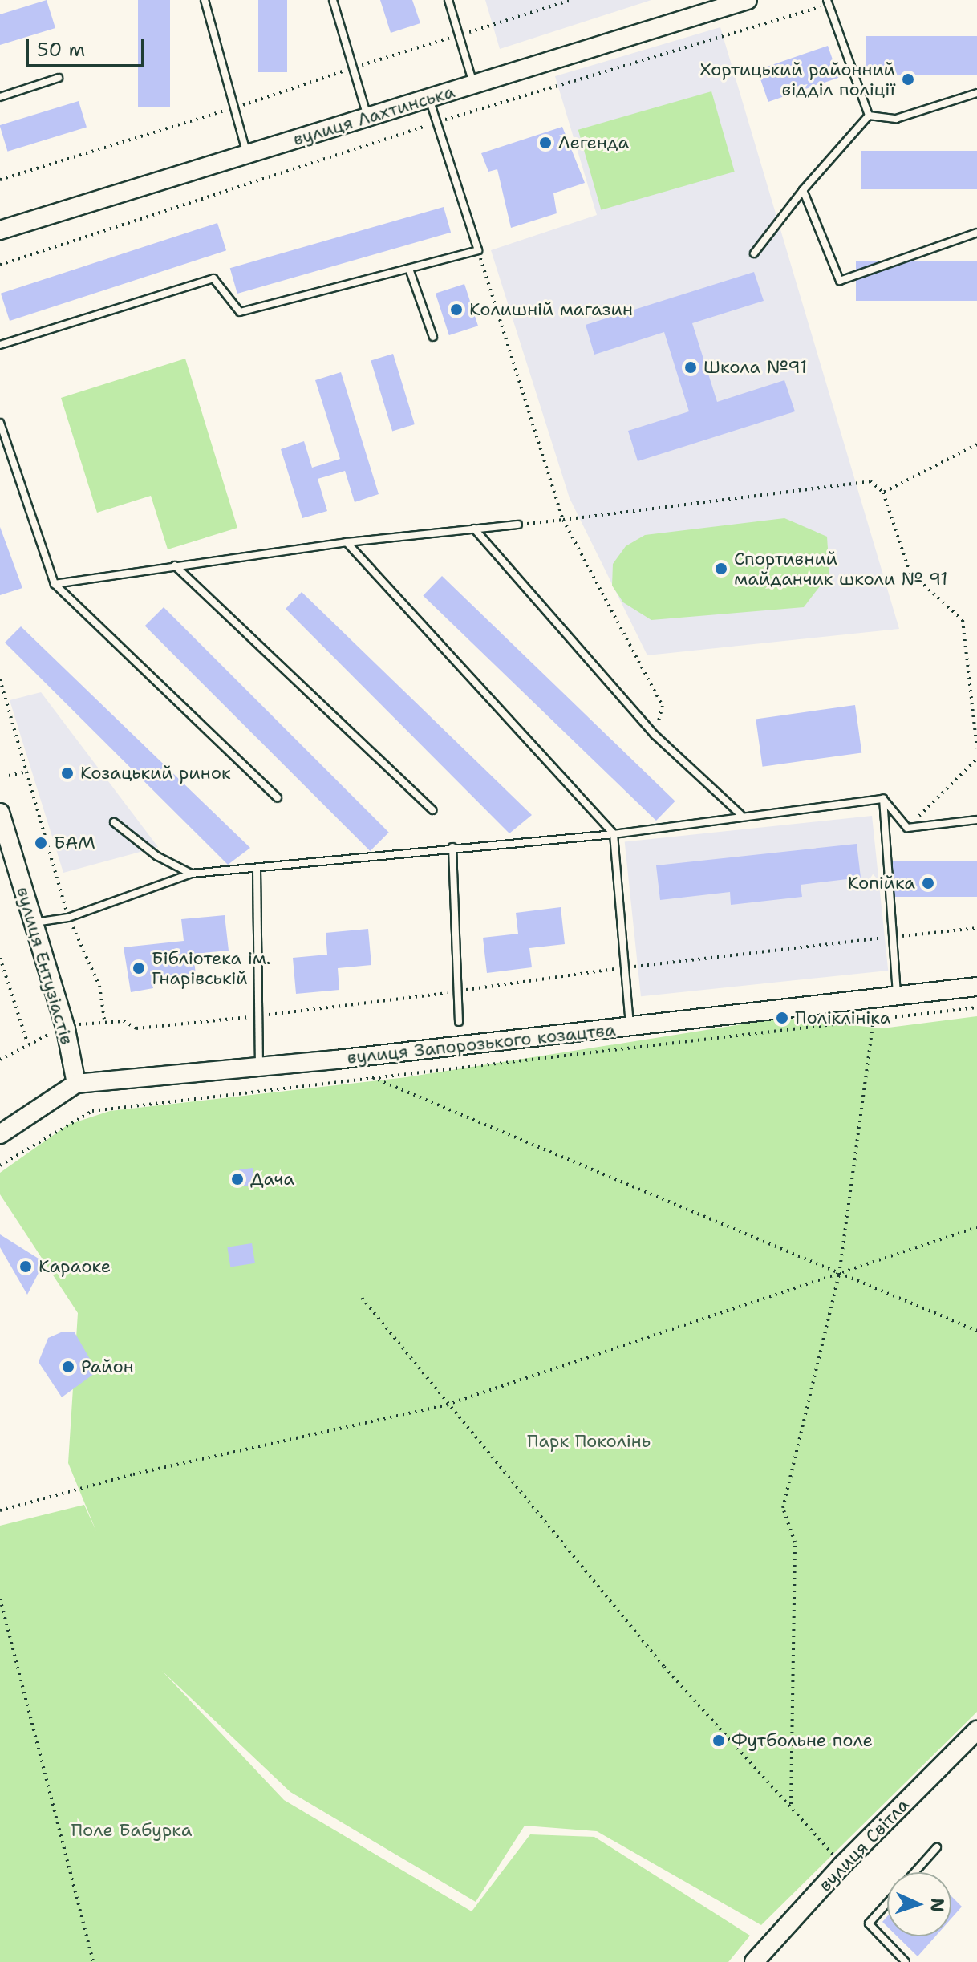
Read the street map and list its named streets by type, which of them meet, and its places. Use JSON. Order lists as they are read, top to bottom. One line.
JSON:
{"streets":{"street":["вулиця Лахтинська","вулиця Ентузіастів","вулиця Запорозького козацтва","вулиця Світла"]},"crossings":[["вулиця Ентузіастів","вулиця Запорозького козацтва"]],"parks":["Парк Поколінь","Поле Бабурка"],"places":["Хортицький районний відділ поліції","Легенда","Колишній магазин","Школа №91","Спортивний майданчик школи № 91","Козацький ринок","БАМ","Копійка","Бібліотека ім. Гнарівській","Поліклініка","Дача","Караоке","Район","Футбольне поле"],"scale_bar":"50 m","north":"right"}
